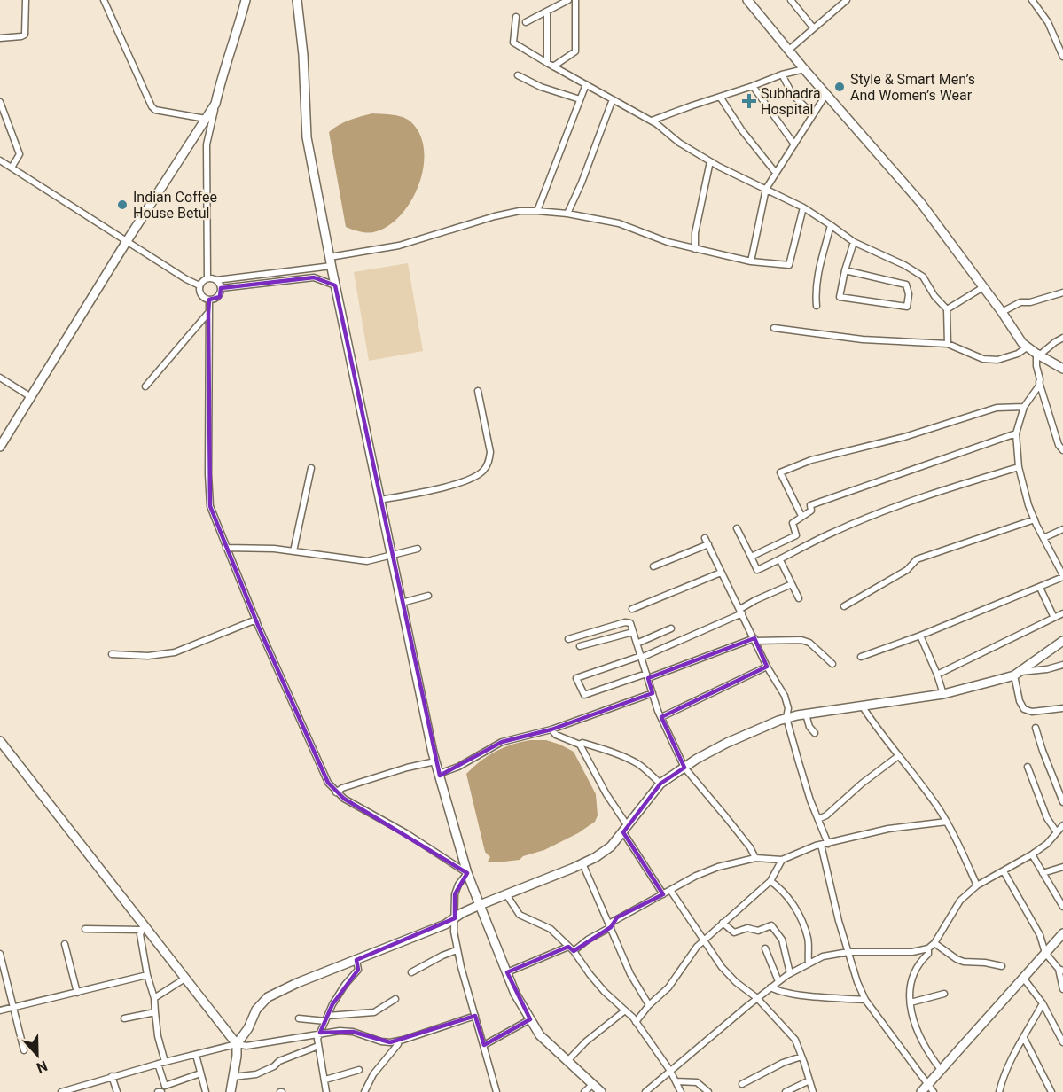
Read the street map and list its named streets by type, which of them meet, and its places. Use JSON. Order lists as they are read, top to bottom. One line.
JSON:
{"places":{"other":["Style & Smart Men’s And Women’s Wear","Indian Coffee House Betul"],"health":["Subhadra Hospital"]},"north":"bottom"}
